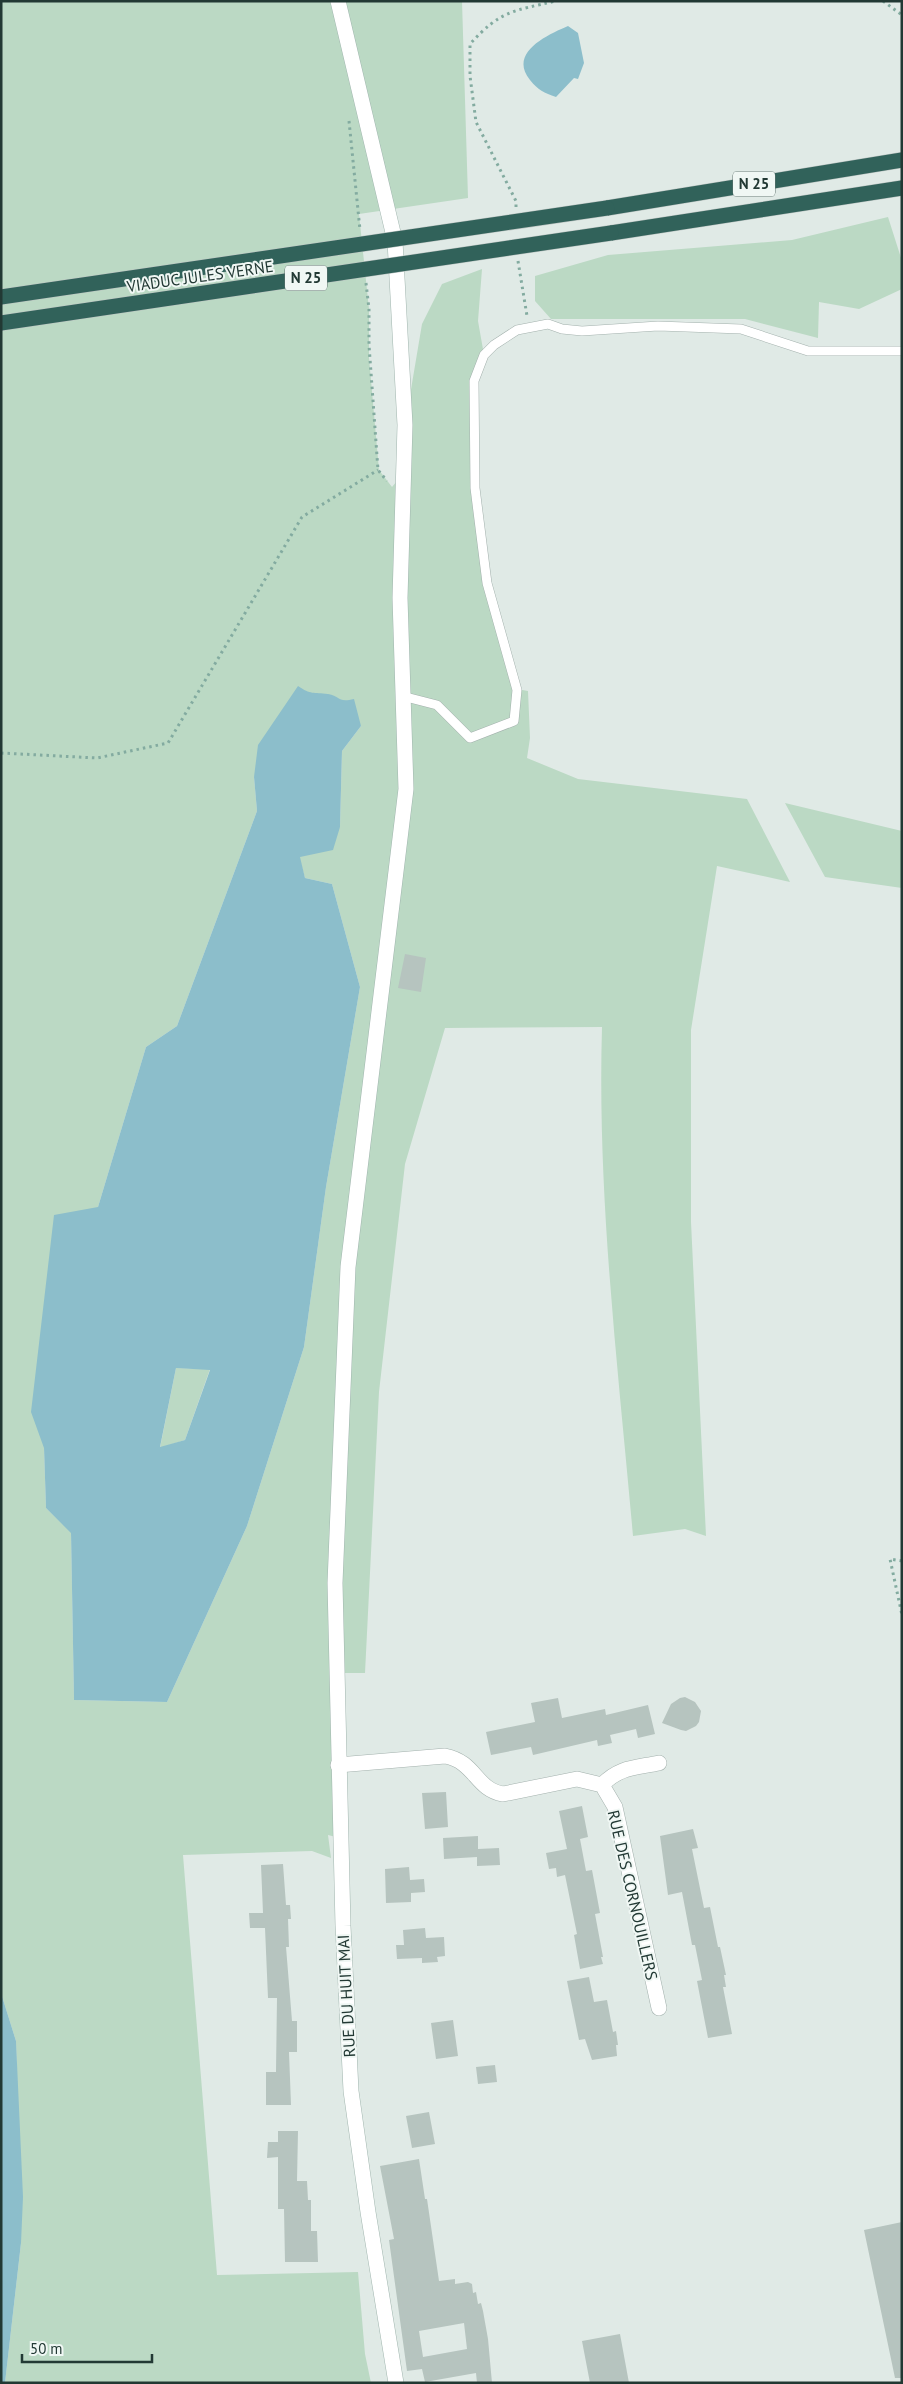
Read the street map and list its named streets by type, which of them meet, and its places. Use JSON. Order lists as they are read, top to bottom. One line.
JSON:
{"streets":{"highway":["N 25","VIADUC JULES VERNE"],"street":["RUE DES CORNOUILLERS","RUE DU HUIT MAI"]},"scale_bar":"50 m"}
